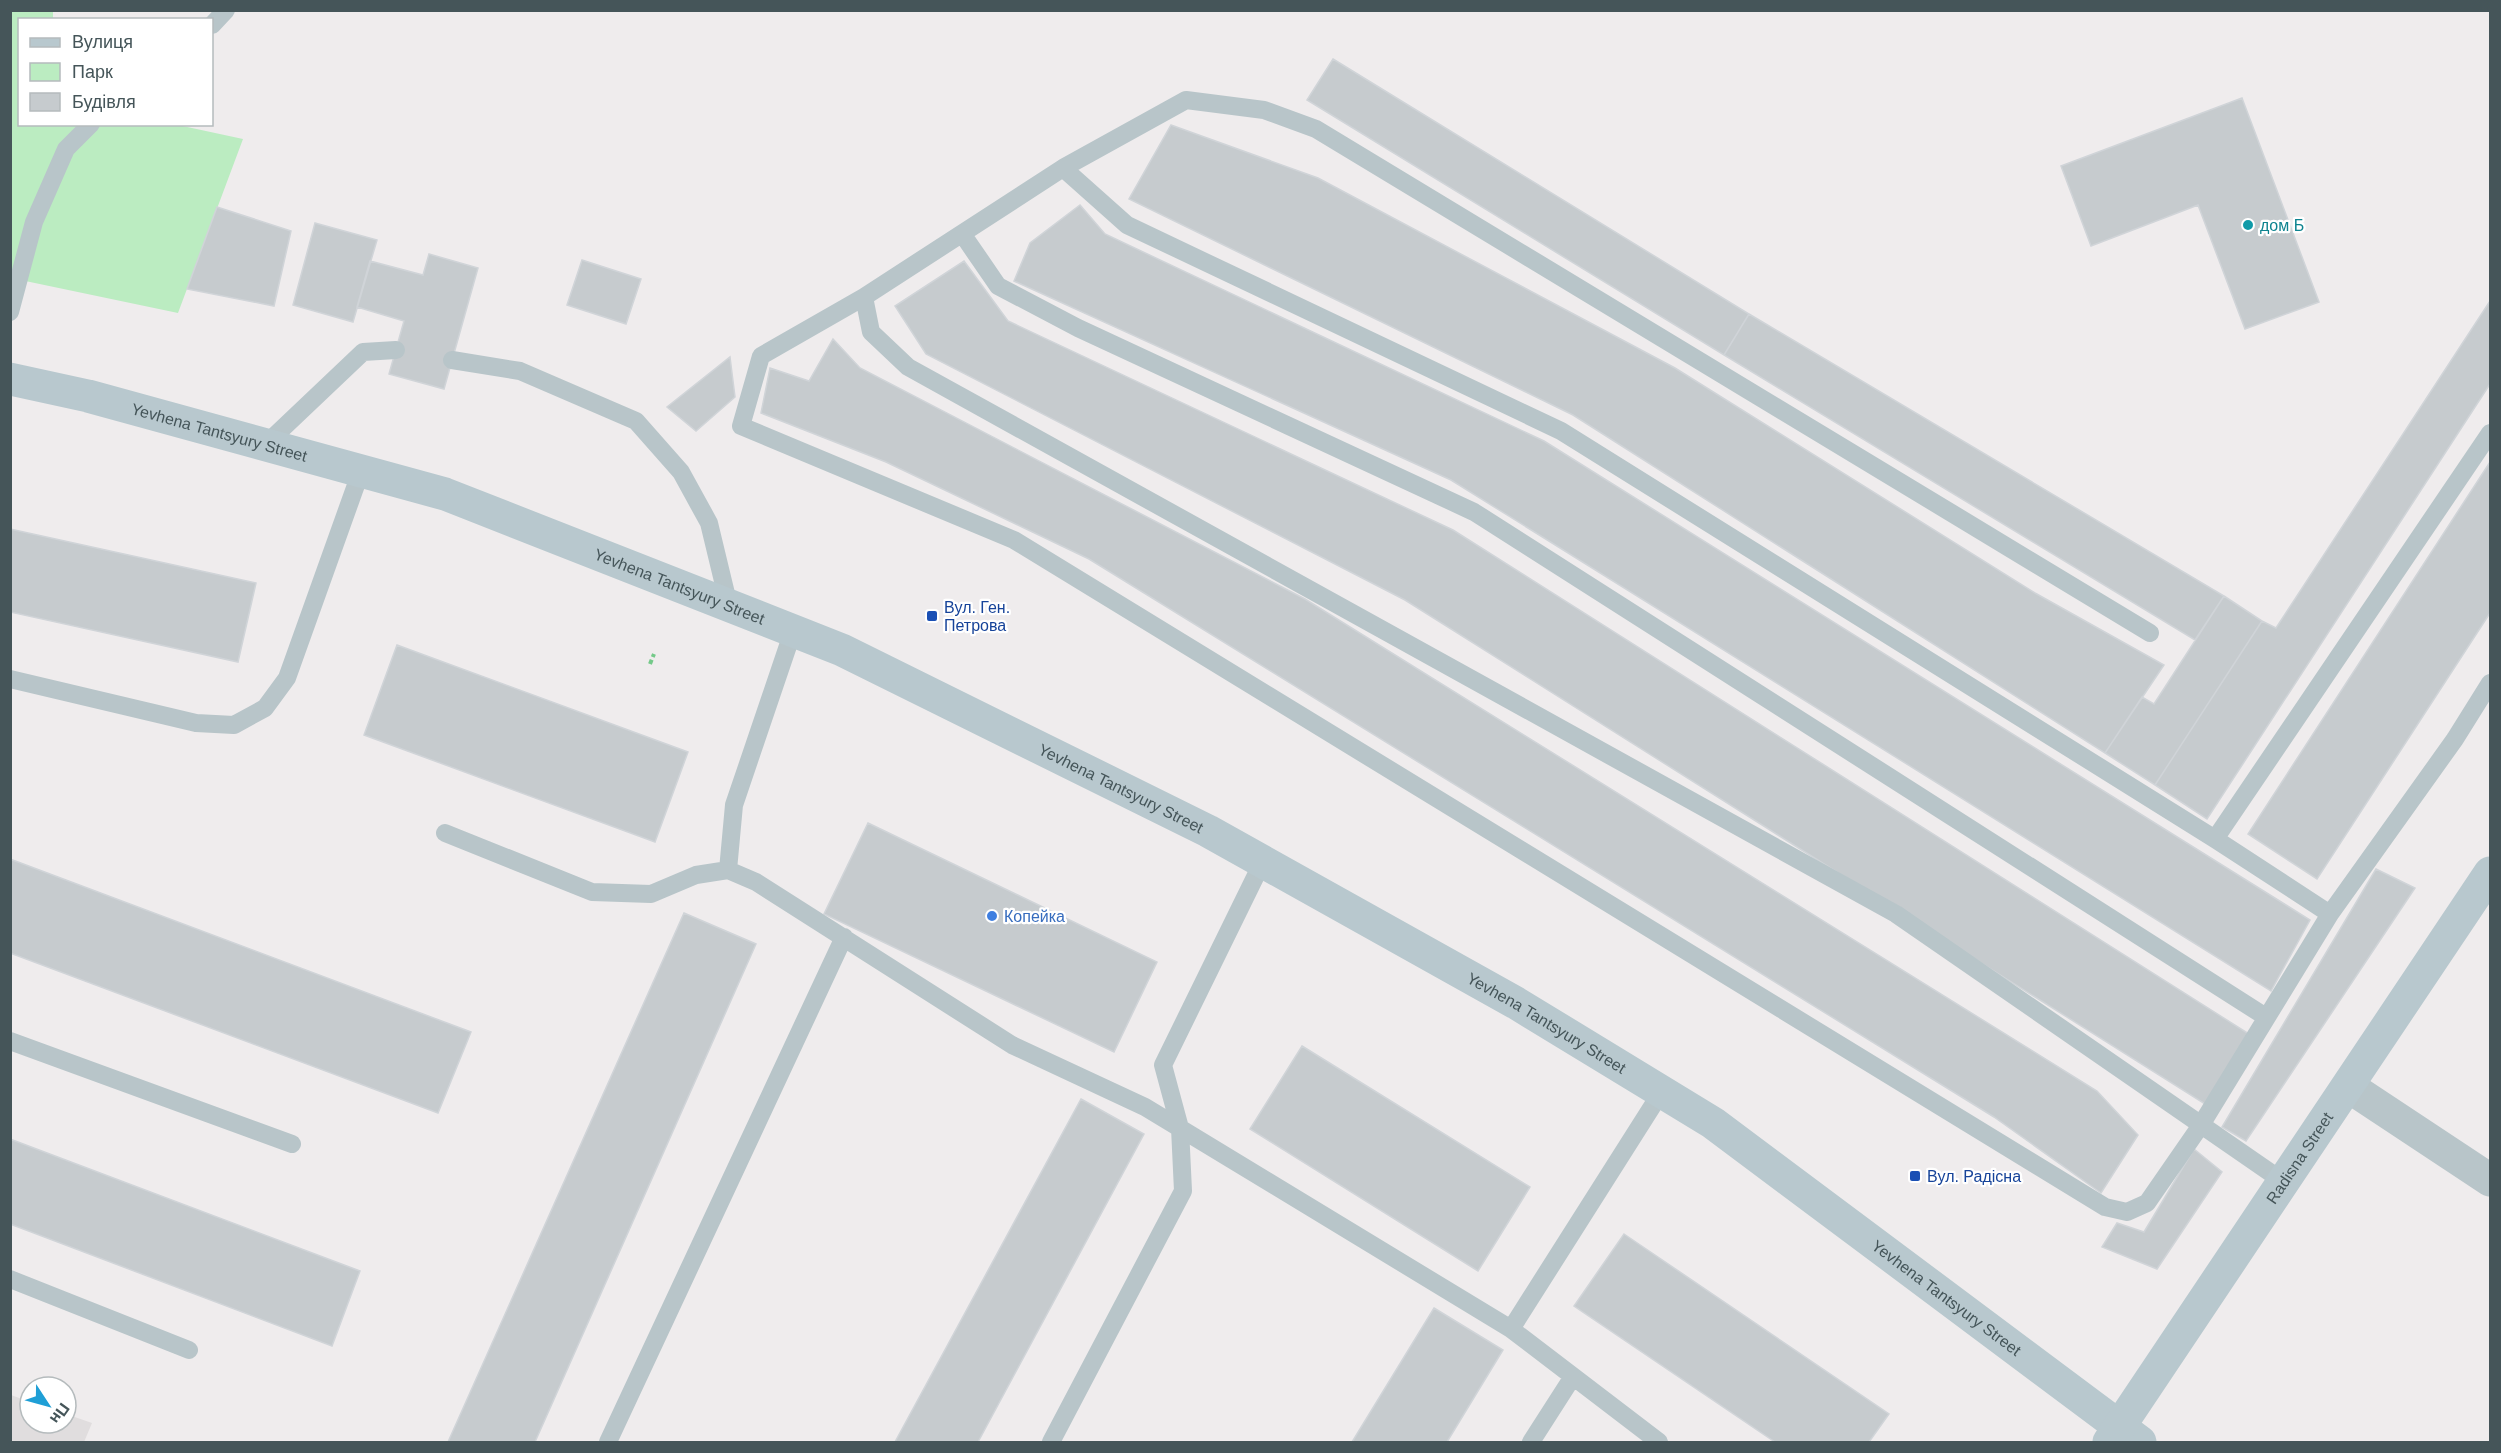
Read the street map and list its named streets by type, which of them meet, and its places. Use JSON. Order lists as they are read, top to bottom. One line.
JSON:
{"streets":{"street":["Yevhena Tantsyury Street","Radisna Street"]},"crossings":[["Yevhena Tantsyury Street","Radisna Street"]],"places":{"other":["дом Б","Копейка"],"transit":["Вул. Ген. Петрова","Вул. Радісна"]},"legend":["Вулиця","Парк","Будівля"],"north":"bottom right"}
